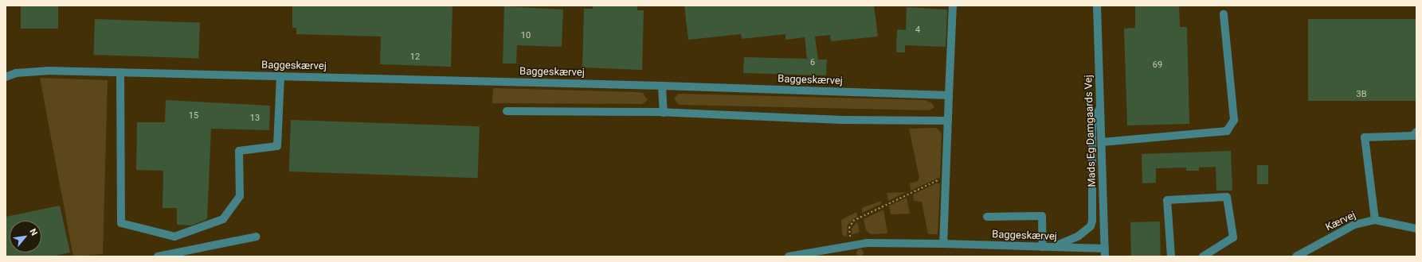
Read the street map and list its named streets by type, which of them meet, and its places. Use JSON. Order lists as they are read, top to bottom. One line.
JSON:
{"streets":{"street":["Baggeskærvej","Mads Eg Damgaards Vej","Kærvej"]},"crossings":[["Baggeskærvej","Mads Eg Damgaards Vej"]],"house_numbers":["4","10","12","6","69","3B","15","13"],"north":"top right"}
